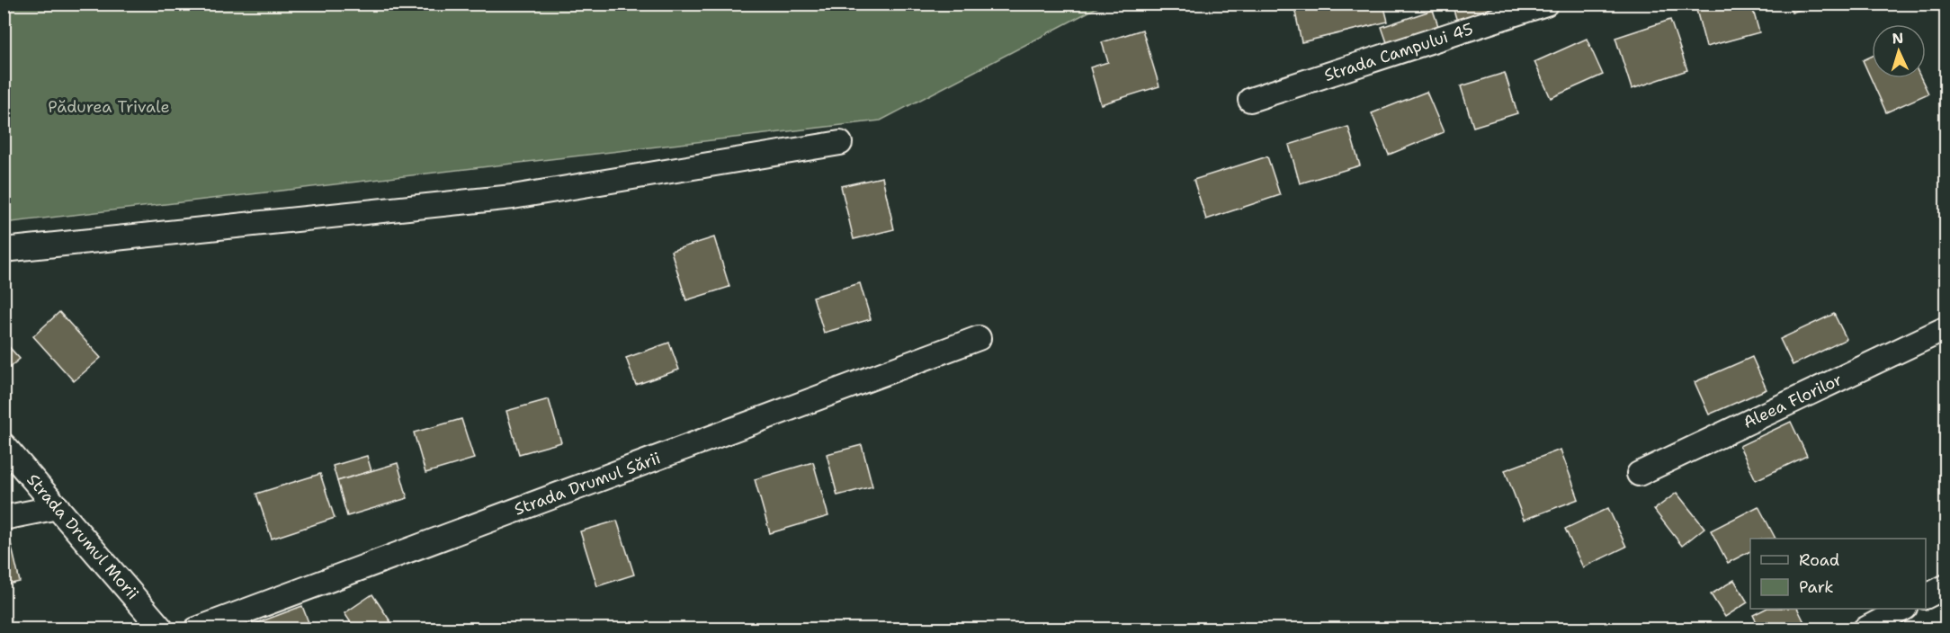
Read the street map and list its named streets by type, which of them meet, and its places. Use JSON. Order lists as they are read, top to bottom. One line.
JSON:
{"streets":{"street":["Strada Campului 45","Aleea Florilor","Strada Drumul Sării","Strada Drumul Morii"]},"parks":["Pădurea Trivale"],"legend":["Road","Park"],"north":"top"}
